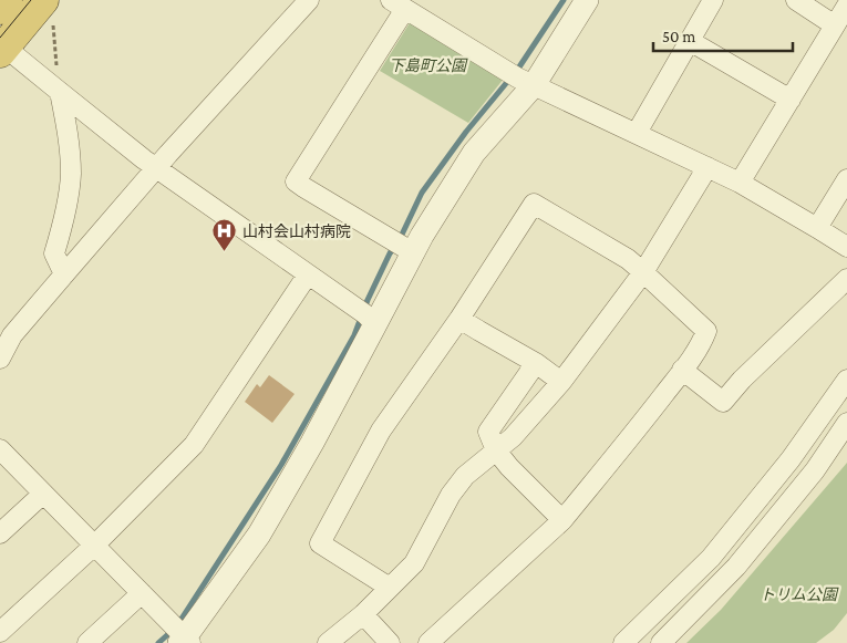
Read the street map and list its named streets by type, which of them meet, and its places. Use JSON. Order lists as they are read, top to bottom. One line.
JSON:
{"parks":["下島町公園","トリム公園"],"places":{"hospital":["山村会山村病院"]},"scale_bar":"50 m"}
